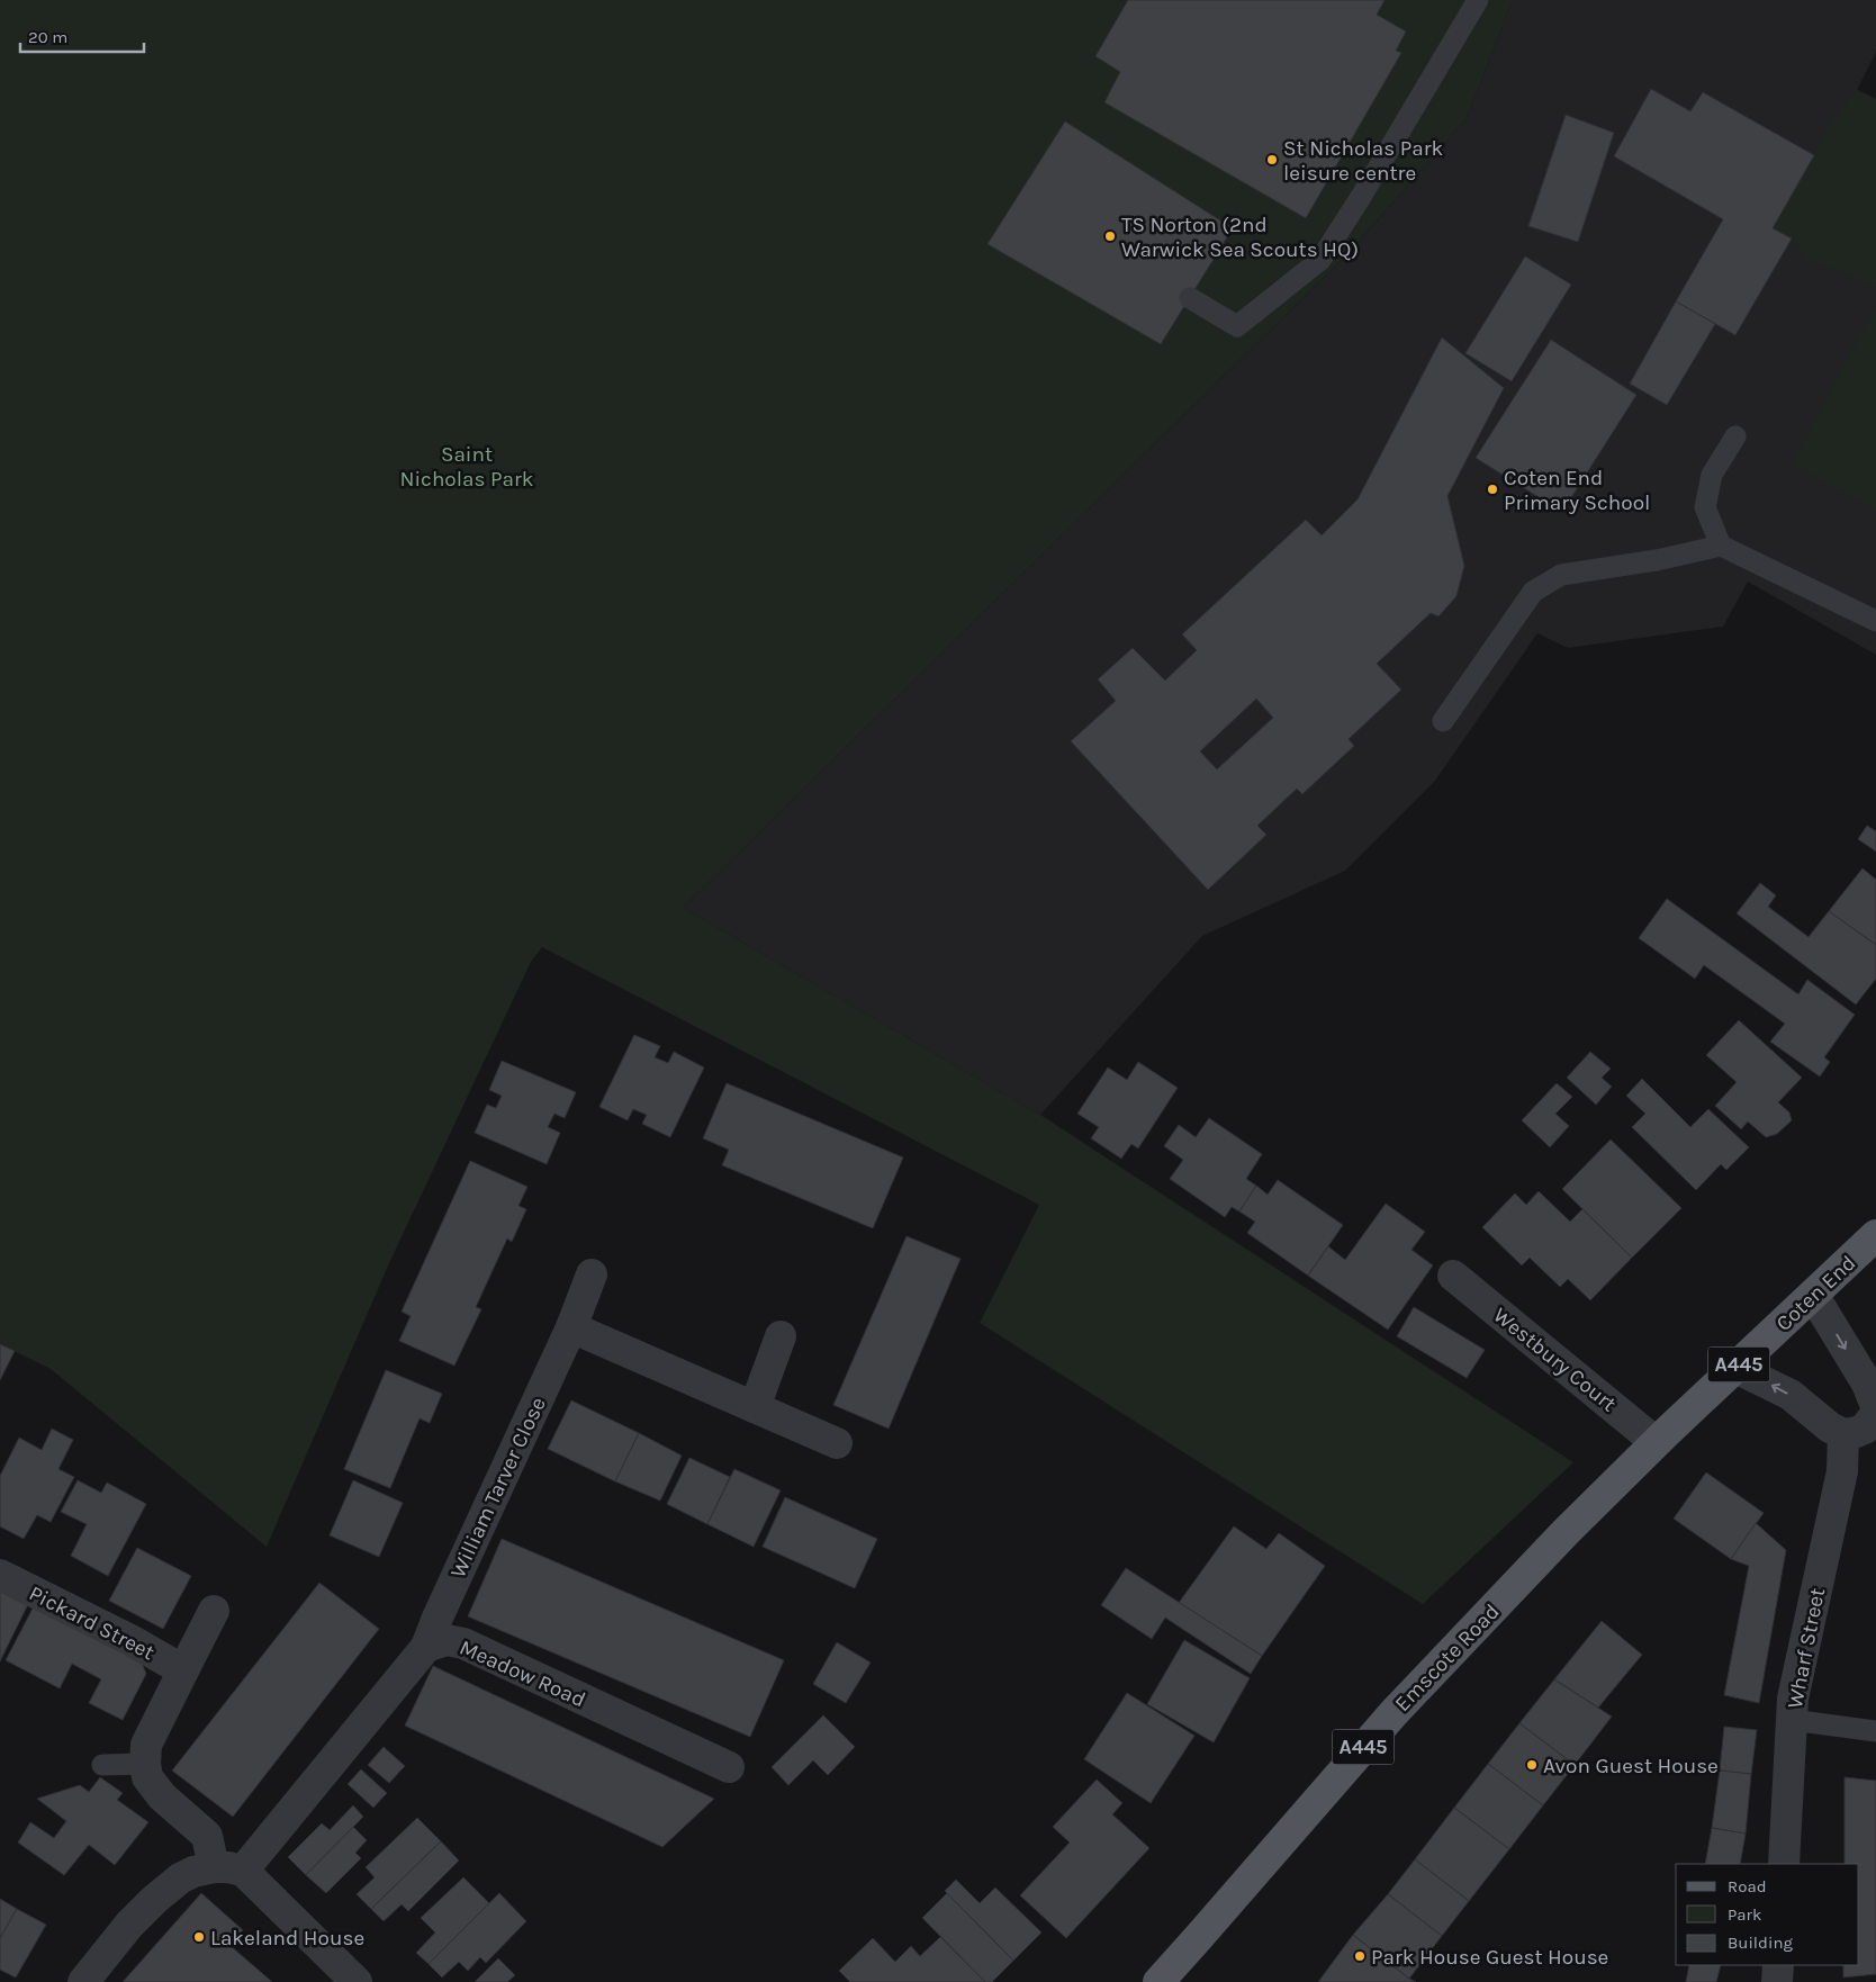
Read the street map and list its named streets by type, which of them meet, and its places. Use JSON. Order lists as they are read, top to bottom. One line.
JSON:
{"streets":{"main road":["Coten End","A445","Emscote Road"],"street":["Westbury Court","William Tarver Close","Pickard Street","Wharf Street","Meadow Road"]},"crossings":[["Coten End","Westbury Court"],["Coten End","Emscote Road"],["Westbury Court","Emscote Road"],["William Tarver Close","Meadow Road"]],"parks":["Saint Nicholas Park"],"places":["St Nicholas Park leisure centre","TS Norton (2nd Warwick Sea Scouts HQ)","Coten End Primary School","Avon Guest House","Lakeland House","Park House Guest House"],"legend":["Road","Park","Building"],"scale_bar":"20 m"}
